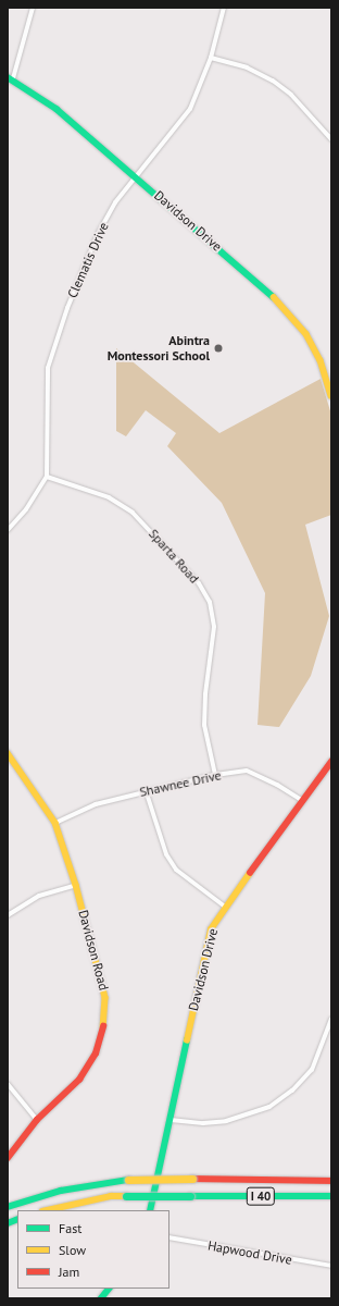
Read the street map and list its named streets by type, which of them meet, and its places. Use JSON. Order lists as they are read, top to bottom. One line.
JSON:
{"streets":{"main road":["Davidson Drive","Davidson Road","I 40"],"street":["Clematis Drive","Sparta Road","Shawnee Drive","Hapwood Drive"]},"crossings":[["Davidson Drive","Clematis Drive"],["Davidson Drive","Shawnee Drive"],["Clematis Drive","Sparta Road"],["Sparta Road","Shawnee Drive"],["Shawnee Drive","Davidson Road"]],"places":["Abintra Montessori School"],"legend":["Fast","Slow","Jam"]}
